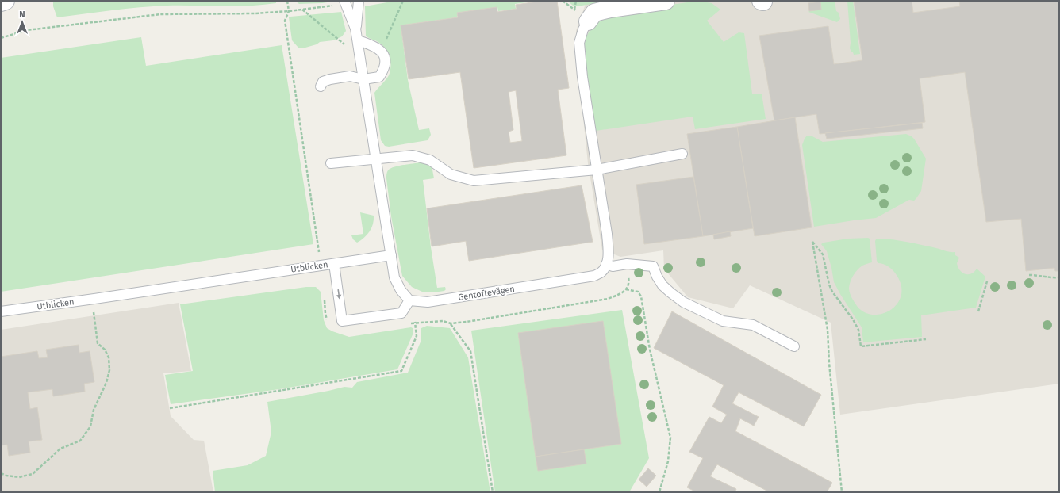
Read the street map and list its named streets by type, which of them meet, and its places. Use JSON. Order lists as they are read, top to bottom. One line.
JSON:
{"streets":{"lane":["Utblicken","Gentoftevägen"]},"north":"top"}
